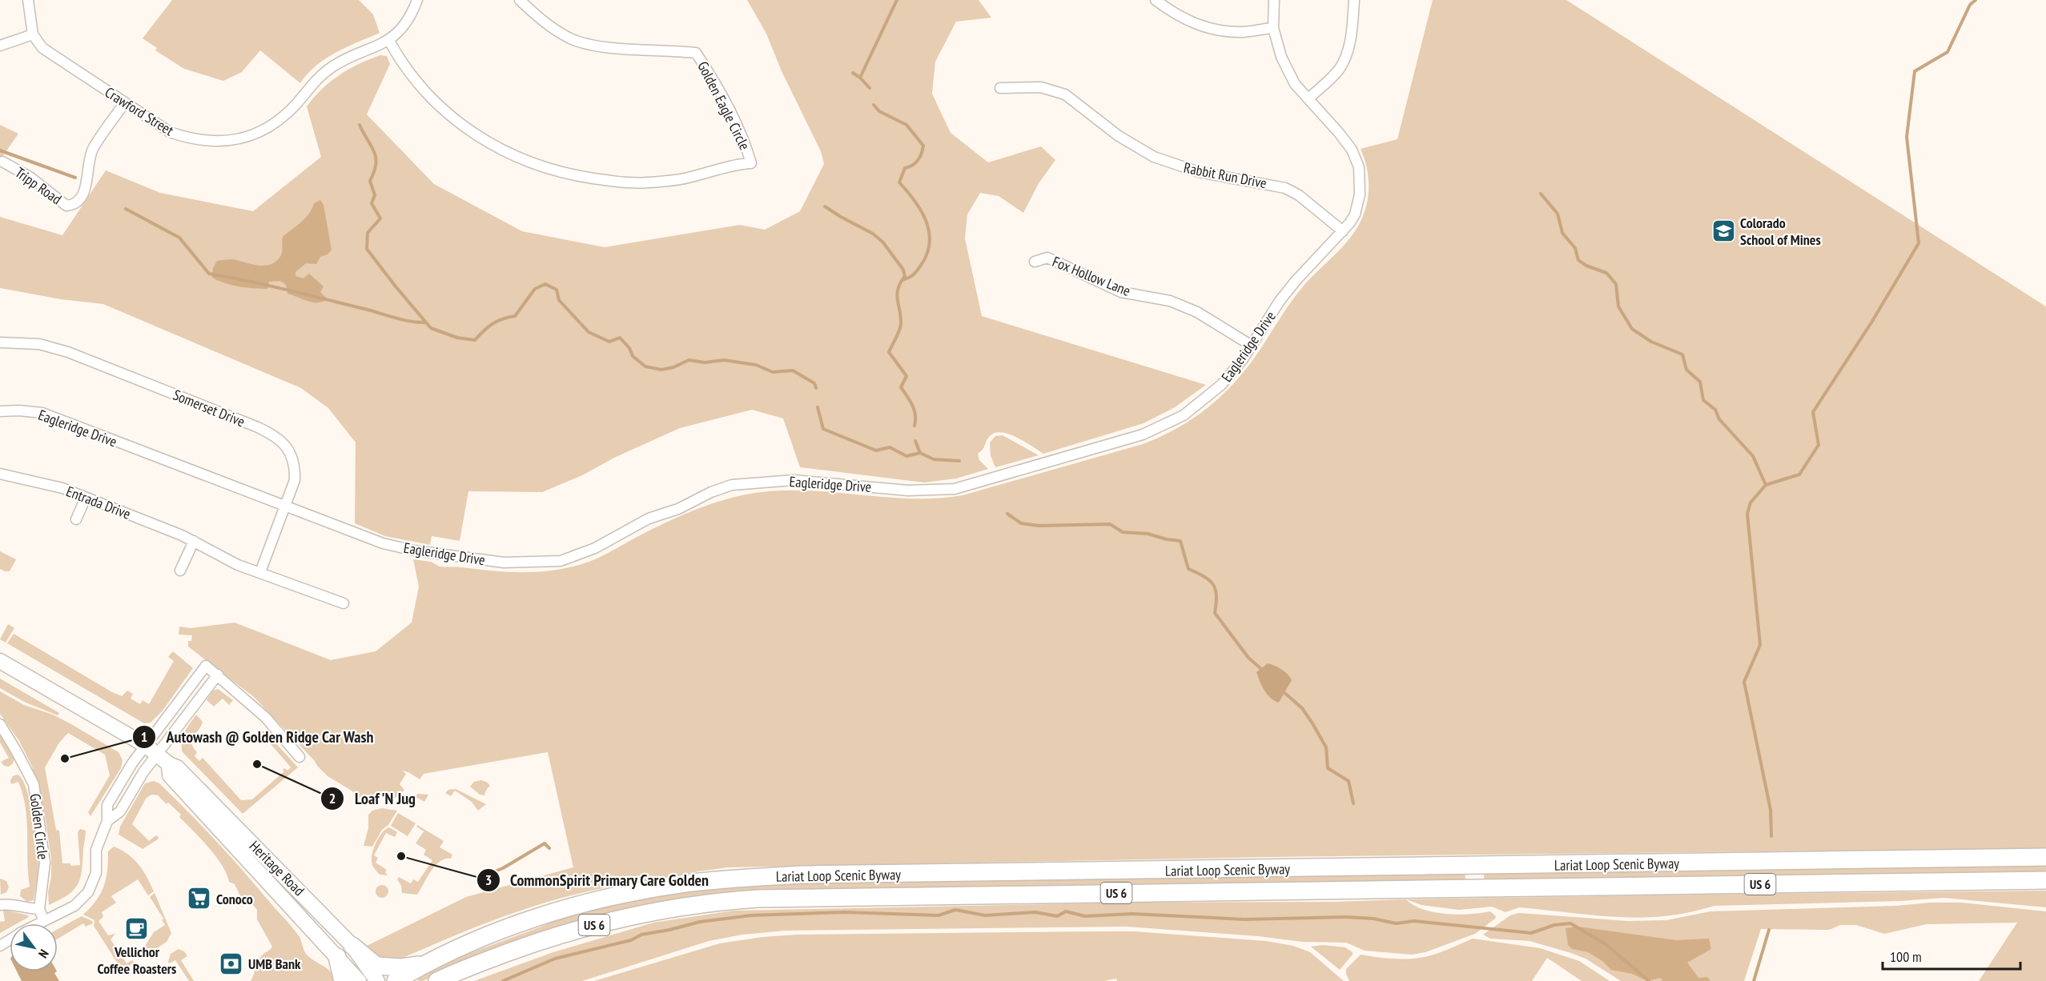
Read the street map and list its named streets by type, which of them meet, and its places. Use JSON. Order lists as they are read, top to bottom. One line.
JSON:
{"streets":{"highway":["Lariat Loop Scenic Byway","US 6"],"main road":["Heritage Road"],"street":["Golden Eagle Circle","Crawford Street","Rabbit Run Drive","Tripp Road","Fox Hollow Lane","Eagleridge Drive","Somerset Drive","Entrada Drive","Golden Circle"]},"crossings":[["Golden Eagle Circle","Crawford Street"],["Crawford Street","Tripp Road"],["Rabbit Run Drive","Eagleridge Drive"],["Fox Hollow Lane","Eagleridge Drive"],["Eagleridge Drive","Somerset Drive"],["Somerset Drive","Entrada Drive"],["Lariat Loop Scenic Byway","US 6"]],"places":{"school or university":["Colorado School of Mines"],"other":["Autowash @ Golden Ridge Car Wash","Loaf 'N Jug","CommonSpirit Primary Care Golden"],"supermarket":["Conoco"],"cafe":["Vellichor Coffee Roasters"],"bank":["UMB Bank"]},"scale_bar":"100 m","north":"bottom right"}
